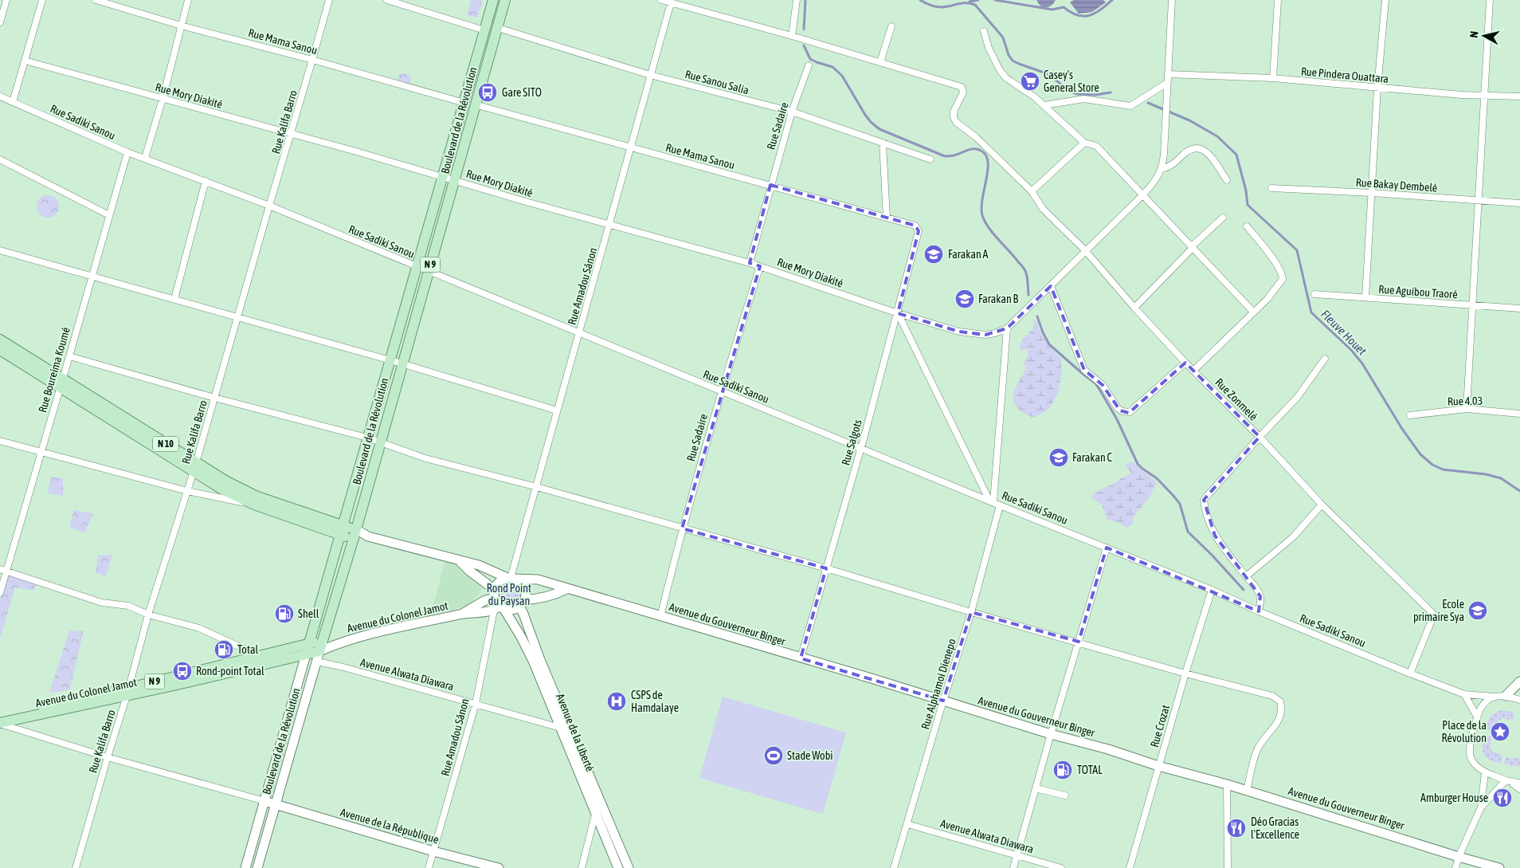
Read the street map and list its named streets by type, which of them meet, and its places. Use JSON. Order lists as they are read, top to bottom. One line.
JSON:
{"streets":{"main road":["Boulevard de la Révolution","N 9","N 10","Avenue du Colonel Jamot","Avenue du Gouverneur Binger","Avenue de la Liberté","Avenue de la République"],"street":["Rue Mama Sanou","Rue Pindera Ouattara","Rue Sanou Salia","Rue Mory Diakité","Rue Sadiki Sanou","Rue Kalifa Barro","Rue Sadaire","Rue Bakay Dembelé","Rue Amadou Sânon","Rue Aguibou Traoré","Rue Boureima Koumé","Rue Zonmelé","Rue 4.03","Rue Salgots","Avenue Alwata Diawara","Rue Alphamoi Dienepo","Rue Crozat"]},"crossings":[["Rue Mama Sanou","Boulevard de la Révolution"],["Rue Mama Sanou","Rue Kalifa Barro"],["Rue Mama Sanou","Rue Sadaire"],["Rue Mama Sanou","Rue Amadou Sânon"],["Rue Mama Sanou","Rue Salgots"],["Rue Sanou Salia","Boulevard de la Révolution"],["Rue Sanou Salia","Rue Sadaire"],["Rue Sanou Salia","Rue Amadou Sânon"],["Rue Mory Diakité","Boulevard de la Révolution"],["Rue Mory Diakité","Rue Kalifa Barro"],["Rue Mory Diakité","Rue Sadaire"],["Rue Mory Diakité","Rue Amadou Sânon"],["Rue Mory Diakité","Rue Salgots"],["Rue Mory Diakité","Rue Alphamoi Dienepo"],["Boulevard de la Révolution","Rue Sadiki Sanou"],["Boulevard de la Révolution","N 10"],["Boulevard de la Révolution","Avenue du Colonel Jamot"],["Boulevard de la Révolution","Avenue du Gouverneur Binger"],["Boulevard de la Révolution","Avenue Alwata Diawara"],["Boulevard de la Révolution","Avenue de la République"],["Rue Sadiki Sanou","Rue Kalifa Barro"],["Rue Sadiki Sanou","Rue Sadaire"],["Rue Sadiki Sanou","Rue Amadou Sânon"],["Rue Sadiki Sanou","Rue Boureima Koumé"],["Rue Sadiki Sanou","Rue Zonmelé"],["Rue Sadiki Sanou","Rue Salgots"],["Rue Sadiki Sanou","Rue Alphamoi Dienepo"],["Rue Sadiki Sanou","Rue Crozat"],["Rue Kalifa Barro","N 10"],["Rue Kalifa Barro","Avenue du Colonel Jamot"],["Rue Sadaire","Avenue du Gouverneur Binger"],["Rue Amadou Sânon","N 10"],["Rue Amadou Sânon","Avenue du Colonel Jamot"],["Rue Amadou Sânon","Avenue du Gouverneur Binger"],["Rue Amadou Sânon","Avenue Alwata Diawara"],["Rue Amadou Sânon","Avenue de la Liberté"],["Rue Amadou Sânon","Avenue de la République"],["Rue Boureima Koumé","N 10"],["Rue Salgots","Avenue du Gouverneur Binger"],["N 10","Avenue du Colonel Jamot"],["N 10","Avenue du Gouverneur Binger"],["N 10","Avenue de la Liberté"],["Avenue du Colonel Jamot","Avenue du Gouverneur Binger"],["Avenue du Colonel Jamot","Avenue Alwata Diawara"],["Avenue du Colonel Jamot","Avenue de la Liberté"],["Avenue du Gouverneur Binger","Rue Alphamoi Dienepo"],["Avenue du Gouverneur Binger","Rue Crozat"],["Avenue du Gouverneur Binger","Avenue de la Liberté"],["Avenue Alwata Diawara","Rue Alphamoi Dienepo"],["Avenue Alwata Diawara","Avenue de la Liberté"]],"water":["Fleuve Houet"],"parks":["Rond Point du Paysan"],"places":{"supermarket":["Casey's General Store"],"bus stop":["Gare SITO","Rond-point Total"],"school or university":["Farakan A","Farakan B","Farakan C","Ecole primaire Sya"],"fuel station":["Shell","Total","TOTAL"],"hospital":["CSPS de Hamdalaye"],"place":["Place de la Révolution"],"sports":["Stade Wobi"],"restaurant":["Amburger House","Déo Gracias l'Excellence"]},"north":"left"}
